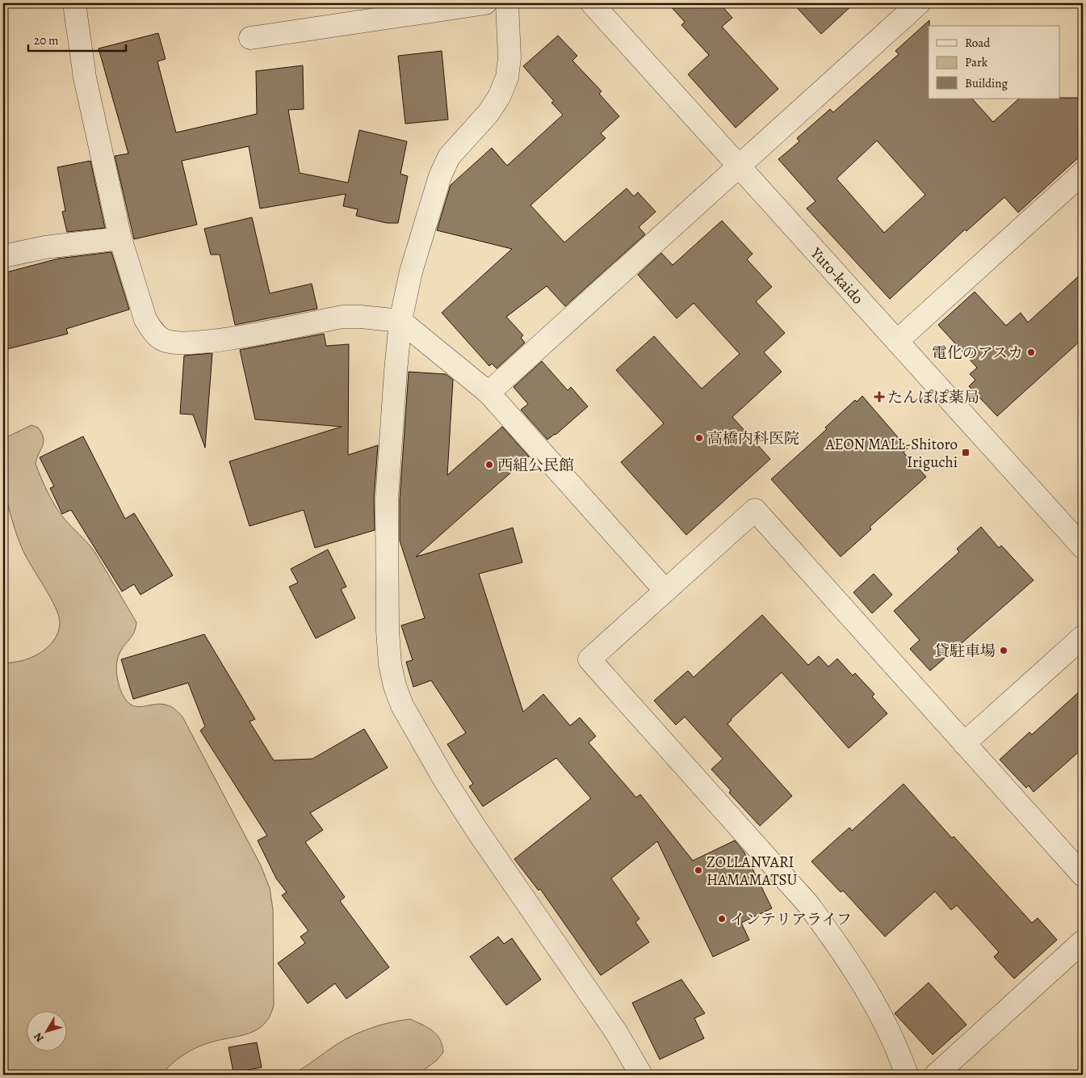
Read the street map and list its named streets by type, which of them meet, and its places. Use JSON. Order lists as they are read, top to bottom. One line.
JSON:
{"streets":{"street":["Yuto-kaido"]},"places":{"other":["電化のアスカ","高橋内科医院","西組公民館","貸駐車場","ZOLLANVARI HAMAMATSU","インテリアライフ"],"health":["たんぽぽ薬局"],"transit":["AEON MALL-Shitoro Iriguchi"]},"legend":["Road","Park","Building"],"scale_bar":"20 m","north":"bottom left"}
